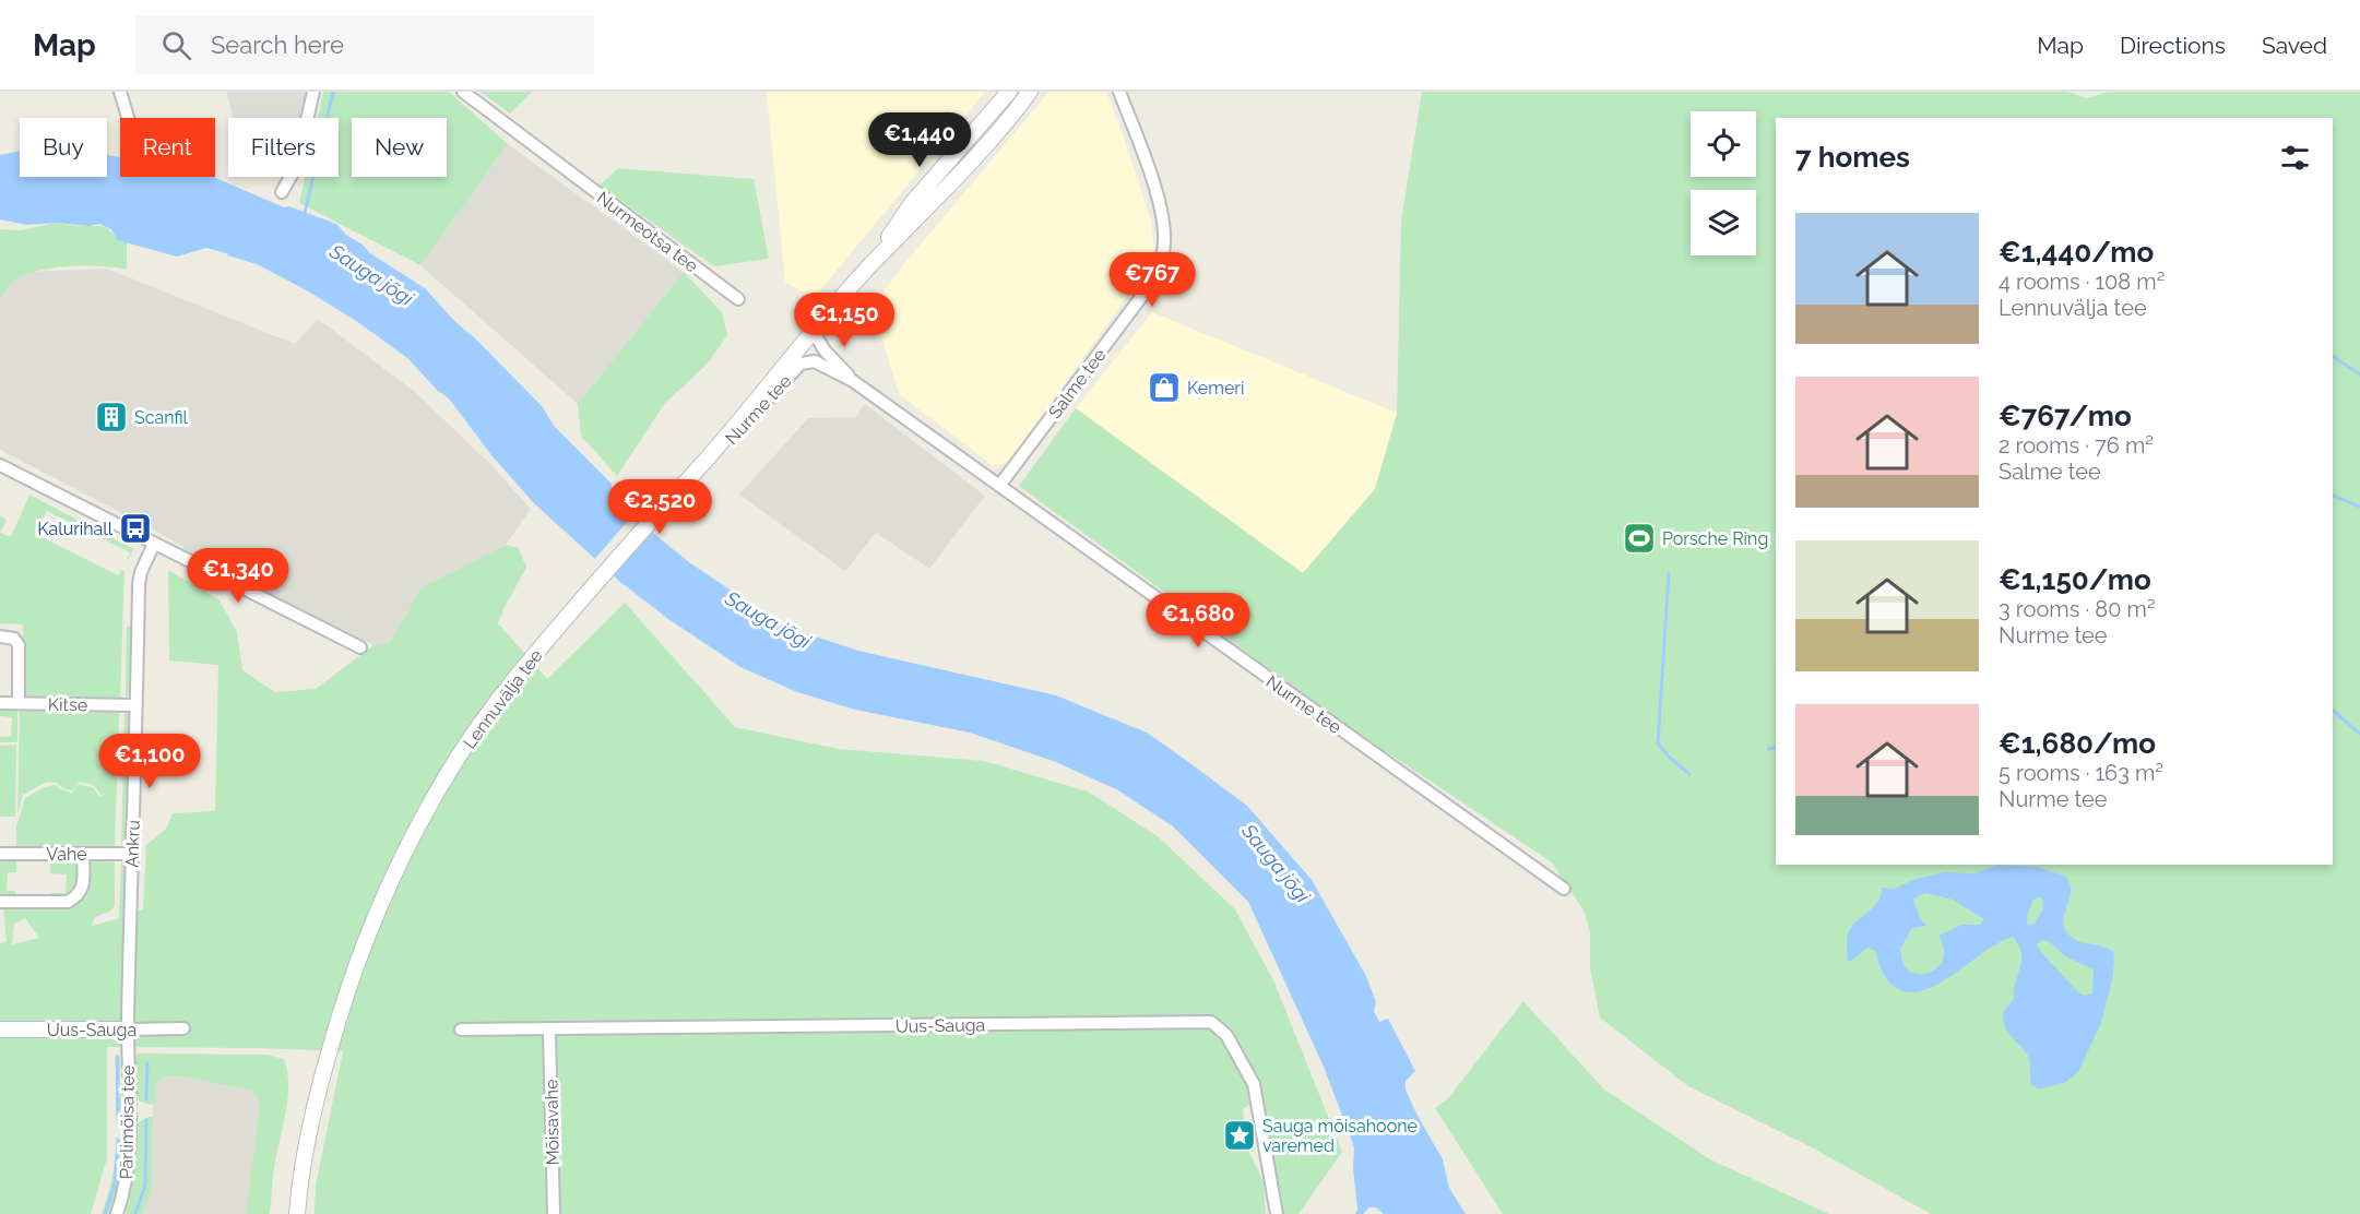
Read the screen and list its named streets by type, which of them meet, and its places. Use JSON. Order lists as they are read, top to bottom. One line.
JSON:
{"streets":{"main road":["Lennuvälja tee","Uus-Sauga"],"street":["Nurmeotsa tee","Salme tee","Nurme tee","Kitse","Ankru","Vahe","Pärlimõisa tee","Mõisavahe"]},"crossings":[["Salme tee","Nurme tee"],["Nurme tee","Lennuvälja tee"],["Kitse","Ankru"],["Ankru","Vahe"],["Ankru","Uus-Sauga"],["Ankru","Pärlimõisa tee"],["Uus-Sauga","Pärlimõisa tee"],["Uus-Sauga","Mõisavahe"]],"water":["Sauga jõgi"],"places":{"shop":["Kemeri"],"building":["Scanfil"],"bus stop":["Kalurihall"],"sports":["Porsche Ring"],"place":["Sauga mõisahoone varemed"]},"page":{"header":"Map","search":"Search here","nav":["Map","Directions","Saved"],"price":["€1,440","€767","€1,150","€2,520","€1,340","€1,680","€1,100"],"chip":["Buy","Rent","Filters","New"],"heading":"7 homes","list":[{"name":"€1,440/mo","note":"4 rooms · 108 m² · Lennuvälja tee"},{"name":"€767/mo","note":"2 rooms · 76 m² · Salme tee"},{"name":"€1,150/mo","note":"3 rooms · 80 m² · Nurme tee"},{"name":"€1,680/mo","note":"5 rooms · 163 m² · Nurme tee"}]}}
